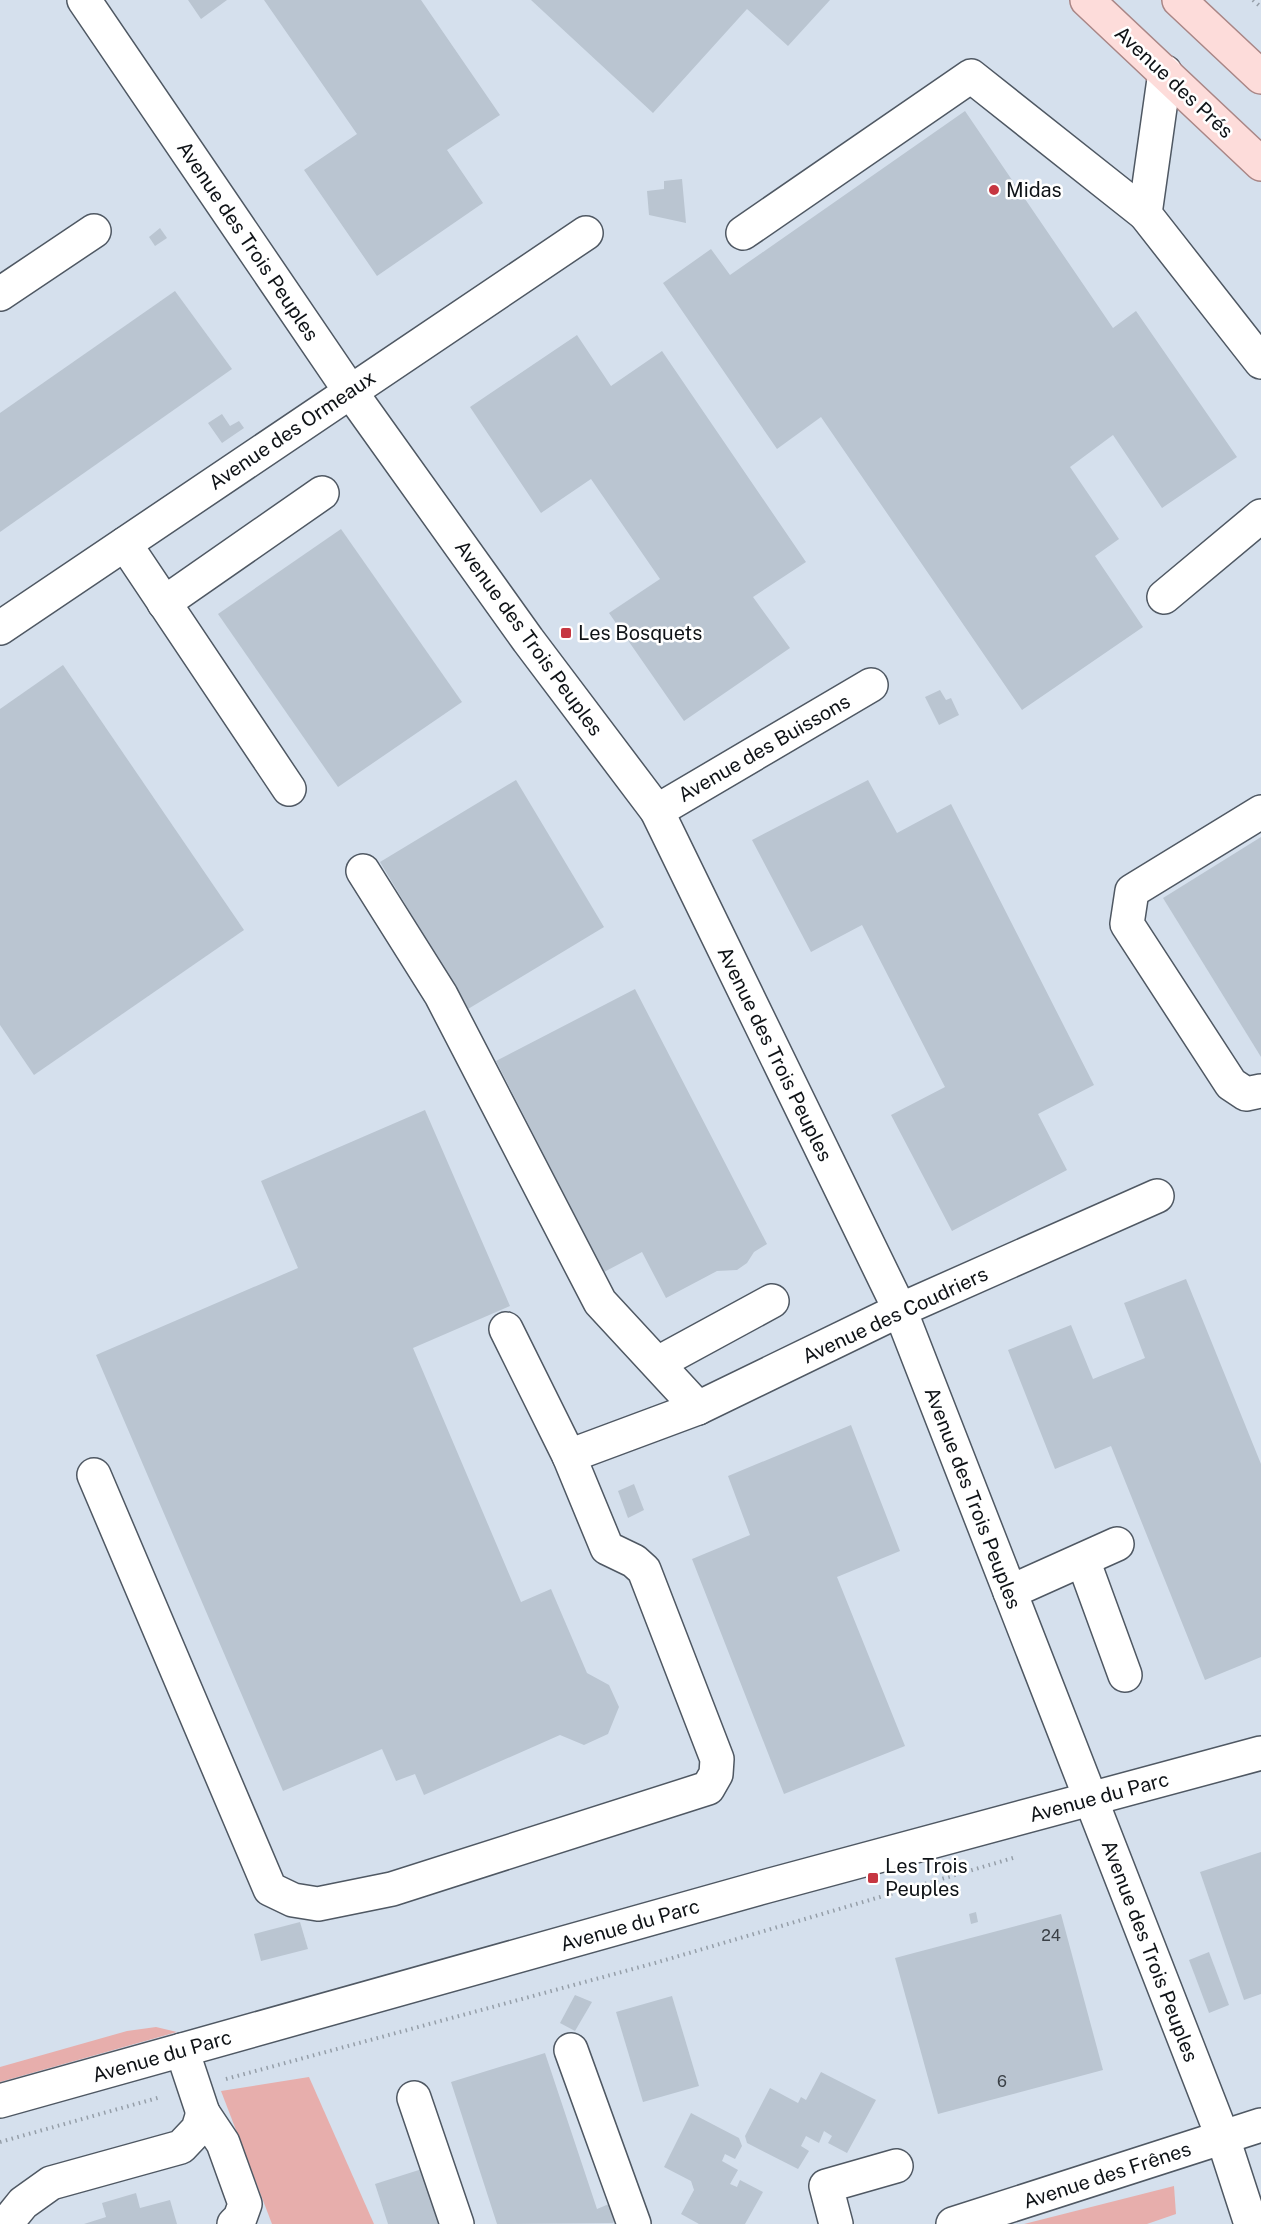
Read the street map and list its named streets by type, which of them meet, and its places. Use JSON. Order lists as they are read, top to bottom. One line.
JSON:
{"streets":{"main road":["Avenue des Prés"],"street":["Avenue des Trois Peuples","Avenue des Ormeaux","Avenue des Buissons","Avenue des Coudriers","Avenue du Parc","Avenue des Frênes"]},"crossings":[["Avenue des Trois Peuples","Avenue des Ormeaux"],["Avenue des Trois Peuples","Avenue des Buissons"],["Avenue des Trois Peuples","Avenue des Coudriers"],["Avenue des Trois Peuples","Avenue du Parc"],["Avenue des Trois Peuples","Avenue des Frênes"]],"places":{"other":["Midas"],"transit":["Les Bosquets","Les Trois Peuples"]},"house_numbers":["24","6"]}
